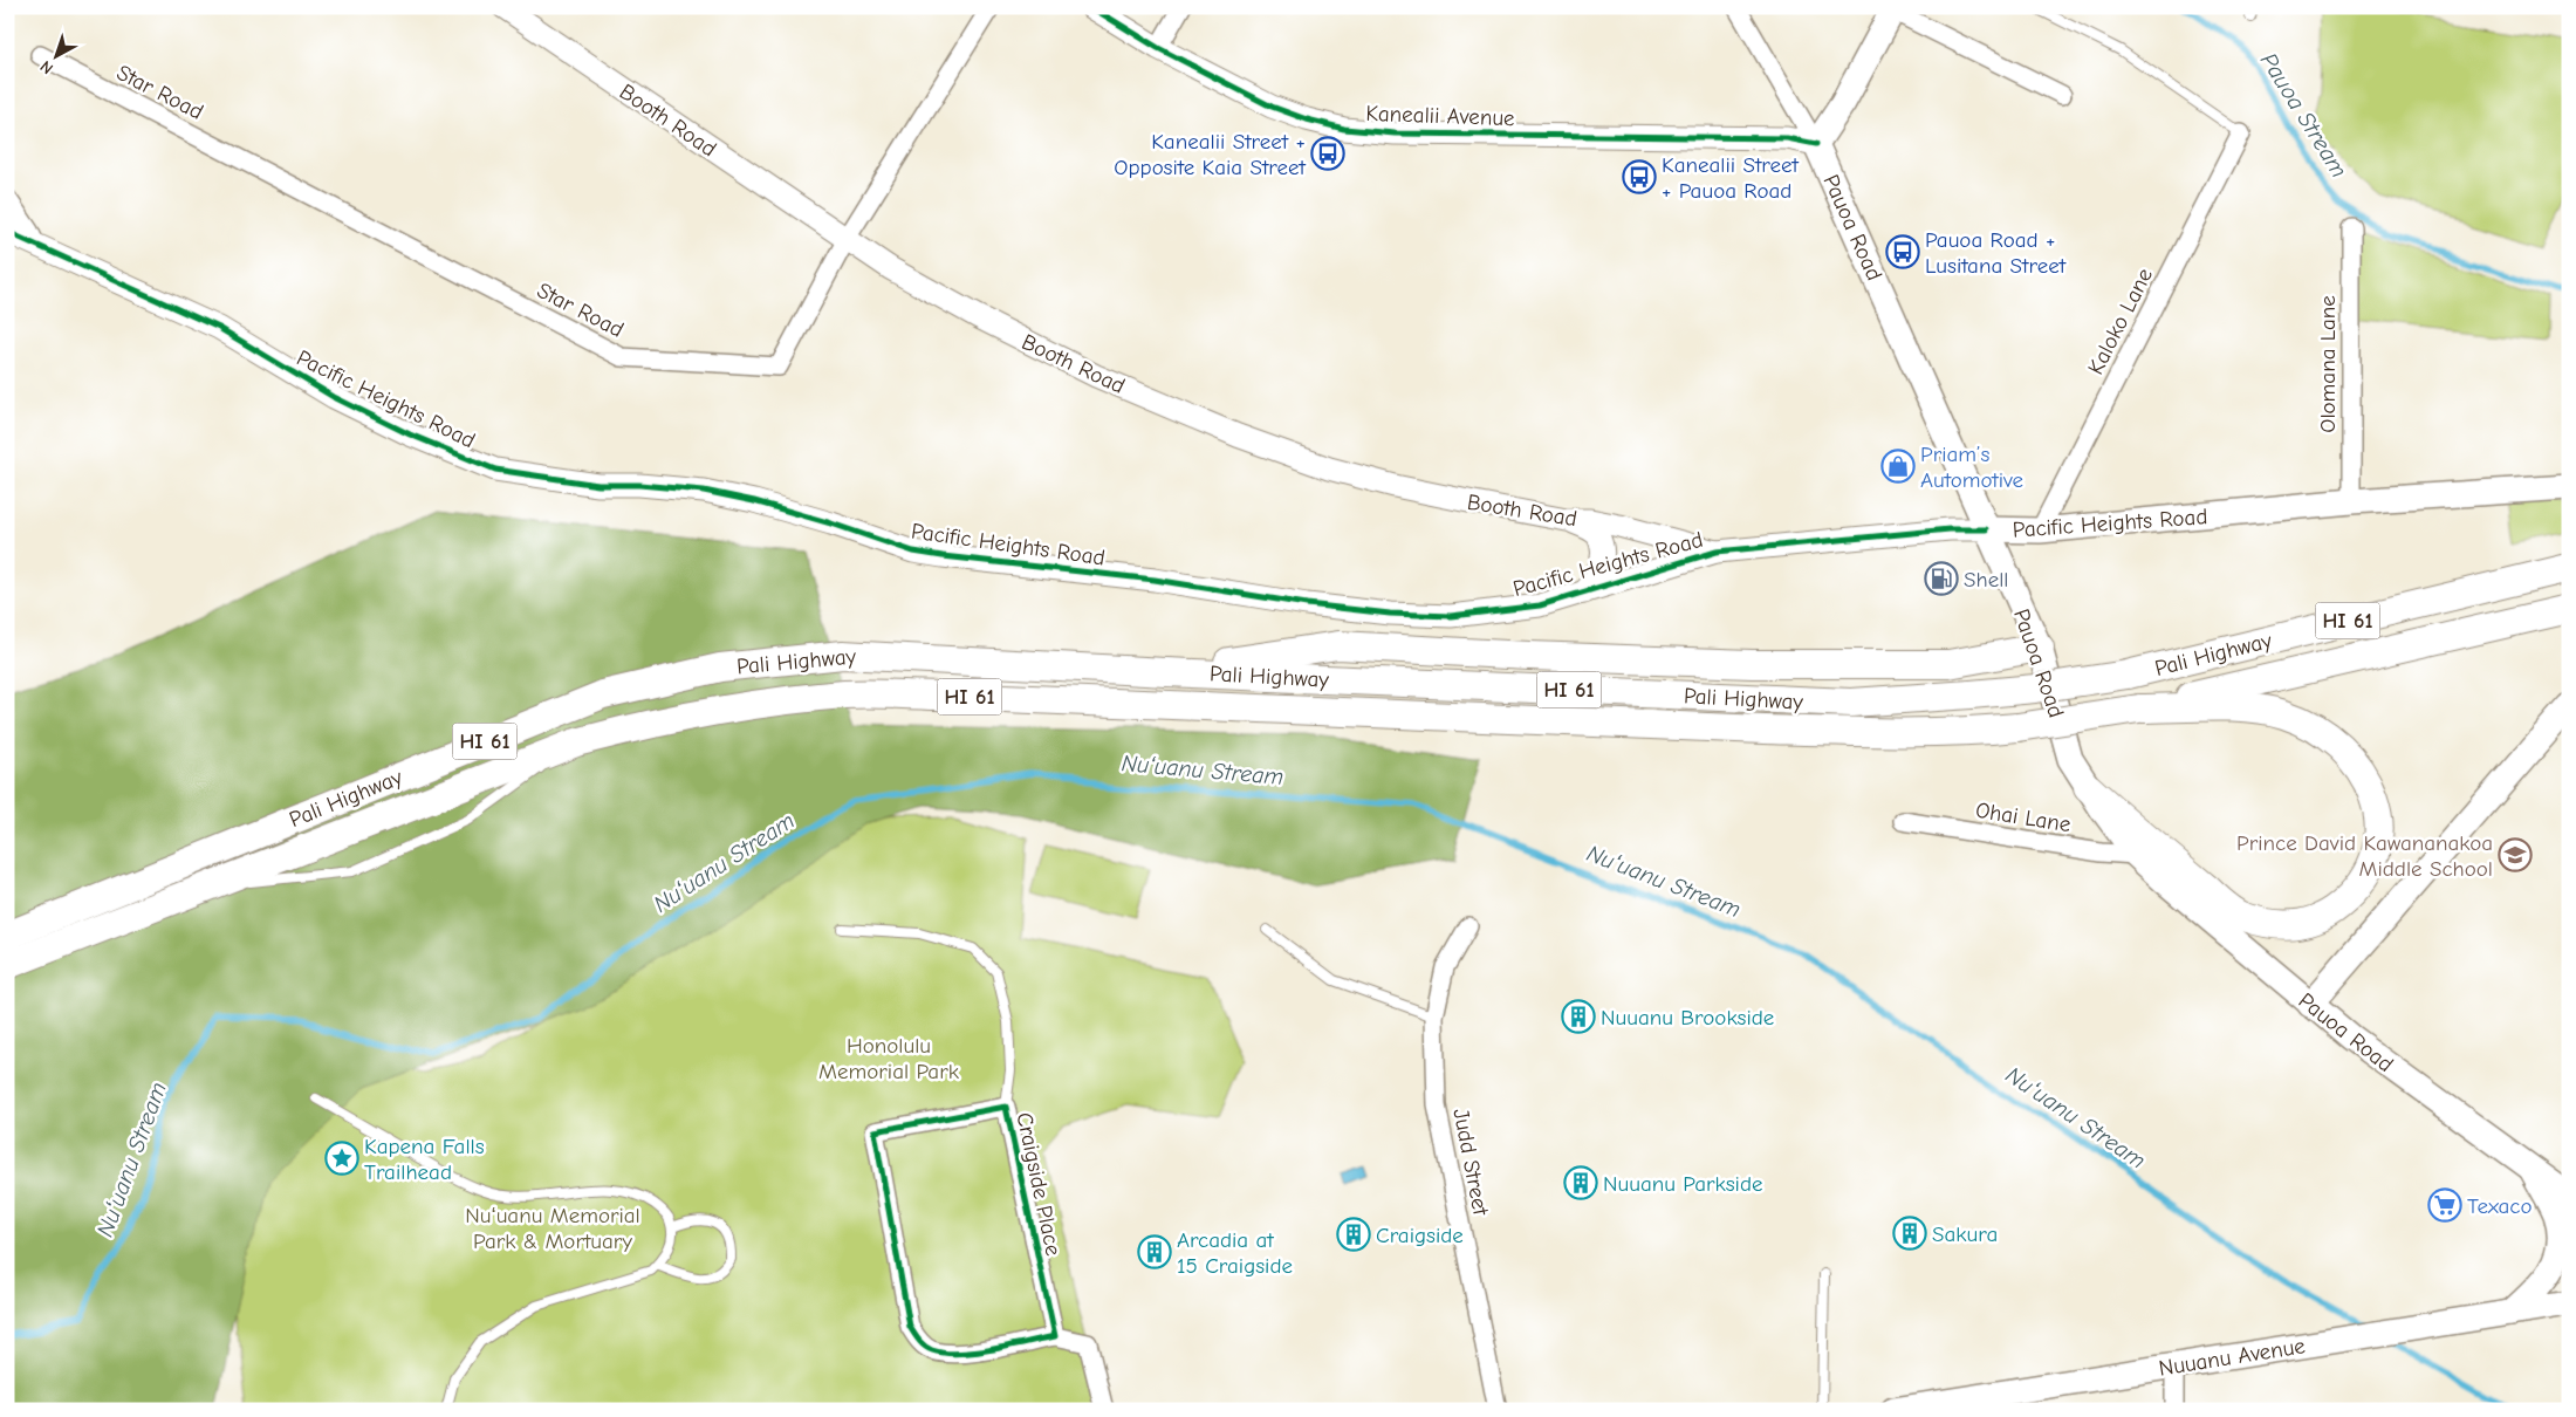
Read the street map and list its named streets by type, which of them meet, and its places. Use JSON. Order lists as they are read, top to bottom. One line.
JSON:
{"streets":{"highway":["HI 61","Pali Highway"],"main road":["Pauoa Road","Pacific Heights Road","Nuuanu Avenue"],"street":["Star Road","Kanealii Avenue","Booth Road","Kaloko Lane","Olomana Lane","Ohai Lane","Judd Street","Craigside Place"]},"crossings":[["Star Road","Booth Road"],["Kanealii Avenue","Pauoa Road"],["Booth Road","Pacific Heights Road"],["Pauoa Road","Pacific Heights Road"],["Pauoa Road","Ohai Lane"],["Kaloko Lane","Pacific Heights Road"],["Olomana Lane","Pacific Heights Road"]],"water":["Pauoa Stream","Nuʻuanu Stream"],"parks":["Honolulu Memorial Park","Nuʻuanu Memorial Park & Mortuary"],"places":{"bus stop":["Kanealii Street + Opposite Kaia Street","Kanealii Street + Pauoa Road","Pauoa Road + Lusitana Street"],"shop":["Priam’s Automotive"],"fuel station":["Shell"],"school or university":["Prince David Kawananakoa Middle School"],"building":["Nuuanu Brookside","Nuuanu Parkside","Sakura","Craigside","Arcadia at 15 Craigside"],"place":["Kapena Falls Trailhead"],"supermarket":["Texaco"]},"north":"bottom left"}
